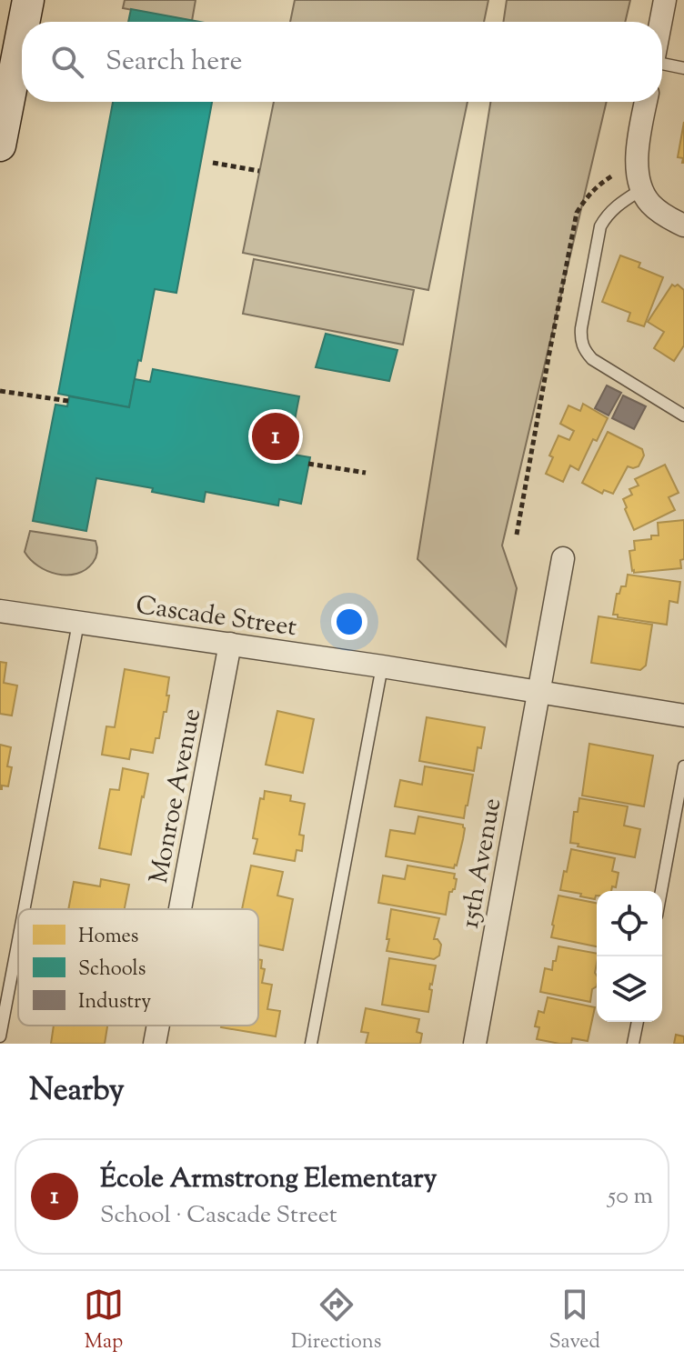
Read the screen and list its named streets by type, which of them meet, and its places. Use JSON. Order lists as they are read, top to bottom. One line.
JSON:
{"streets":{"street":["Cascade Street","Monroe Avenue","15th Avenue"]},"crossings":[["Cascade Street","Monroe Avenue"],["Cascade Street","15th Avenue"]],"legend":["Homes","Schools","Industry"],"page":{"search":"Search here","pins":"1","heading":"Nearby","list":[{"mark":"1","name":"École Armstrong Elementary","note":"School · Cascade Street","value":"50 m"}],"nav":["Map","Directions","Saved"]}}
